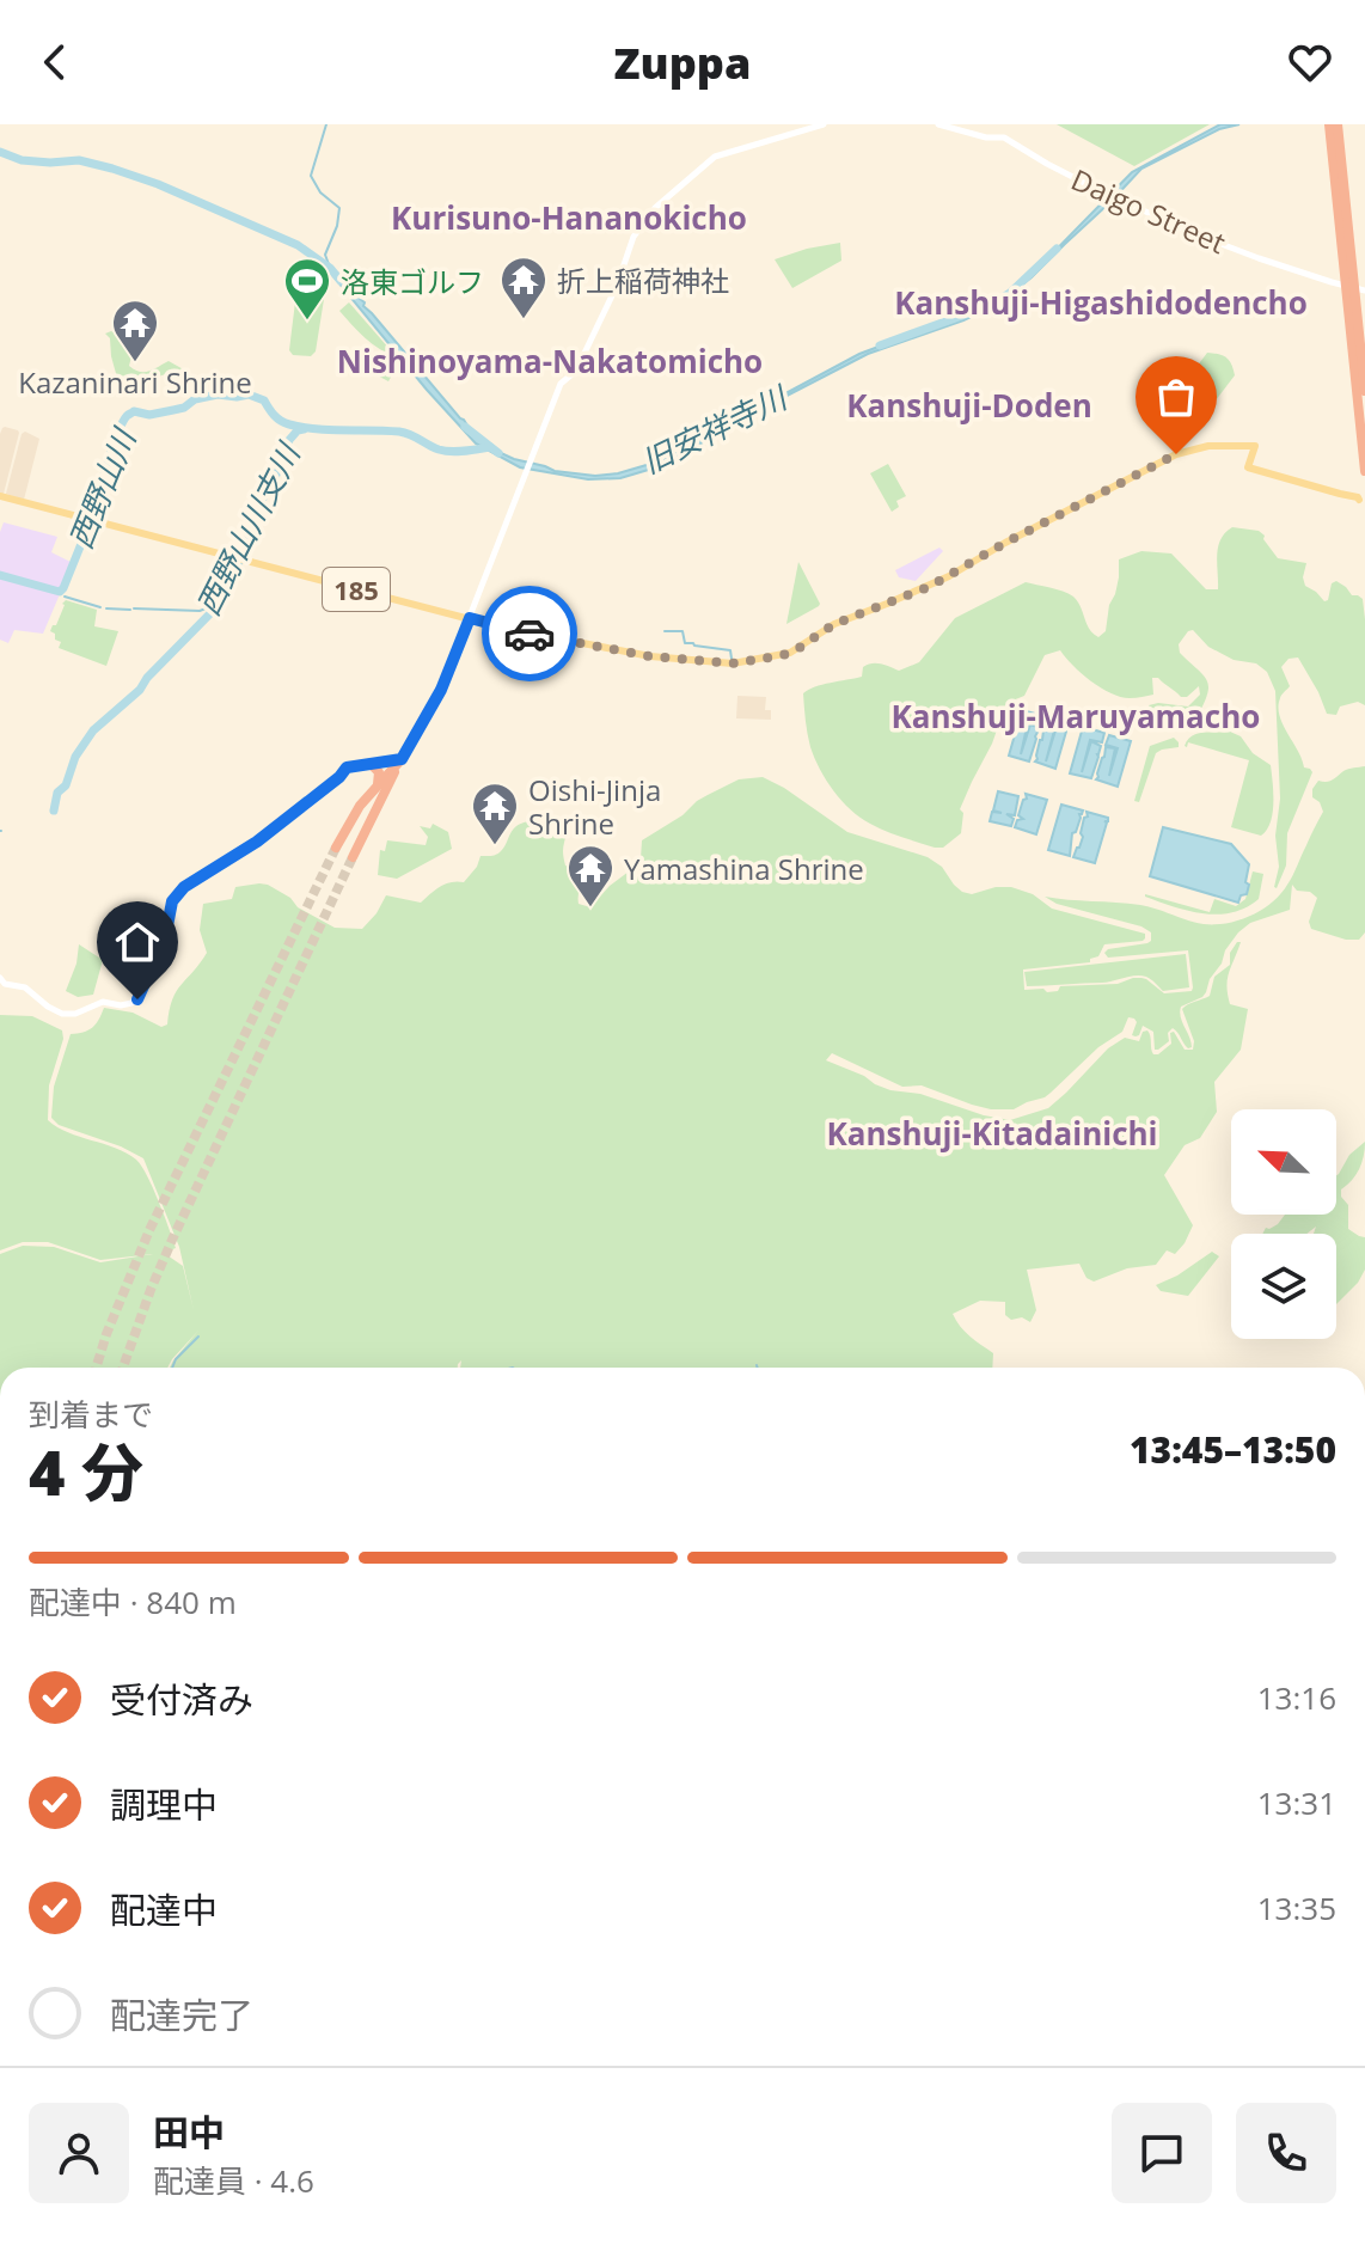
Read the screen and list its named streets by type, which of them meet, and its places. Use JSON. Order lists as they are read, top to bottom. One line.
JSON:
{"streets":{"main road":["Daigo Street","185"]},"districts":["Kurisuno-Hananokicho","Kanshuji-Higashidodencho","Nishinoyama-Nakatomicho","Kanshuji-Doden","Kanshuji-Maruyamacho","Kanshuji-Kitadainichi"],"water":["旧安祥寺川","西野山川","西野山川支川"],"places":{"temple":["折上稲荷神社","Kazaninari Shrine","Oishi-Jinja Shrine","Yamashina Shrine"],"sports":["洛東ゴルフ"]},"north":"top left","page":{"header":"Zuppa","heading":["4 分","到着まで","13:45–13:50"],"panel":["田中","配達員 · 4.6"],"bar":"配達中 · 840 m","list":[["受付済み","13:16"],["調理中","13:31"],["配達中","13:35"],"配達完了"]}}
